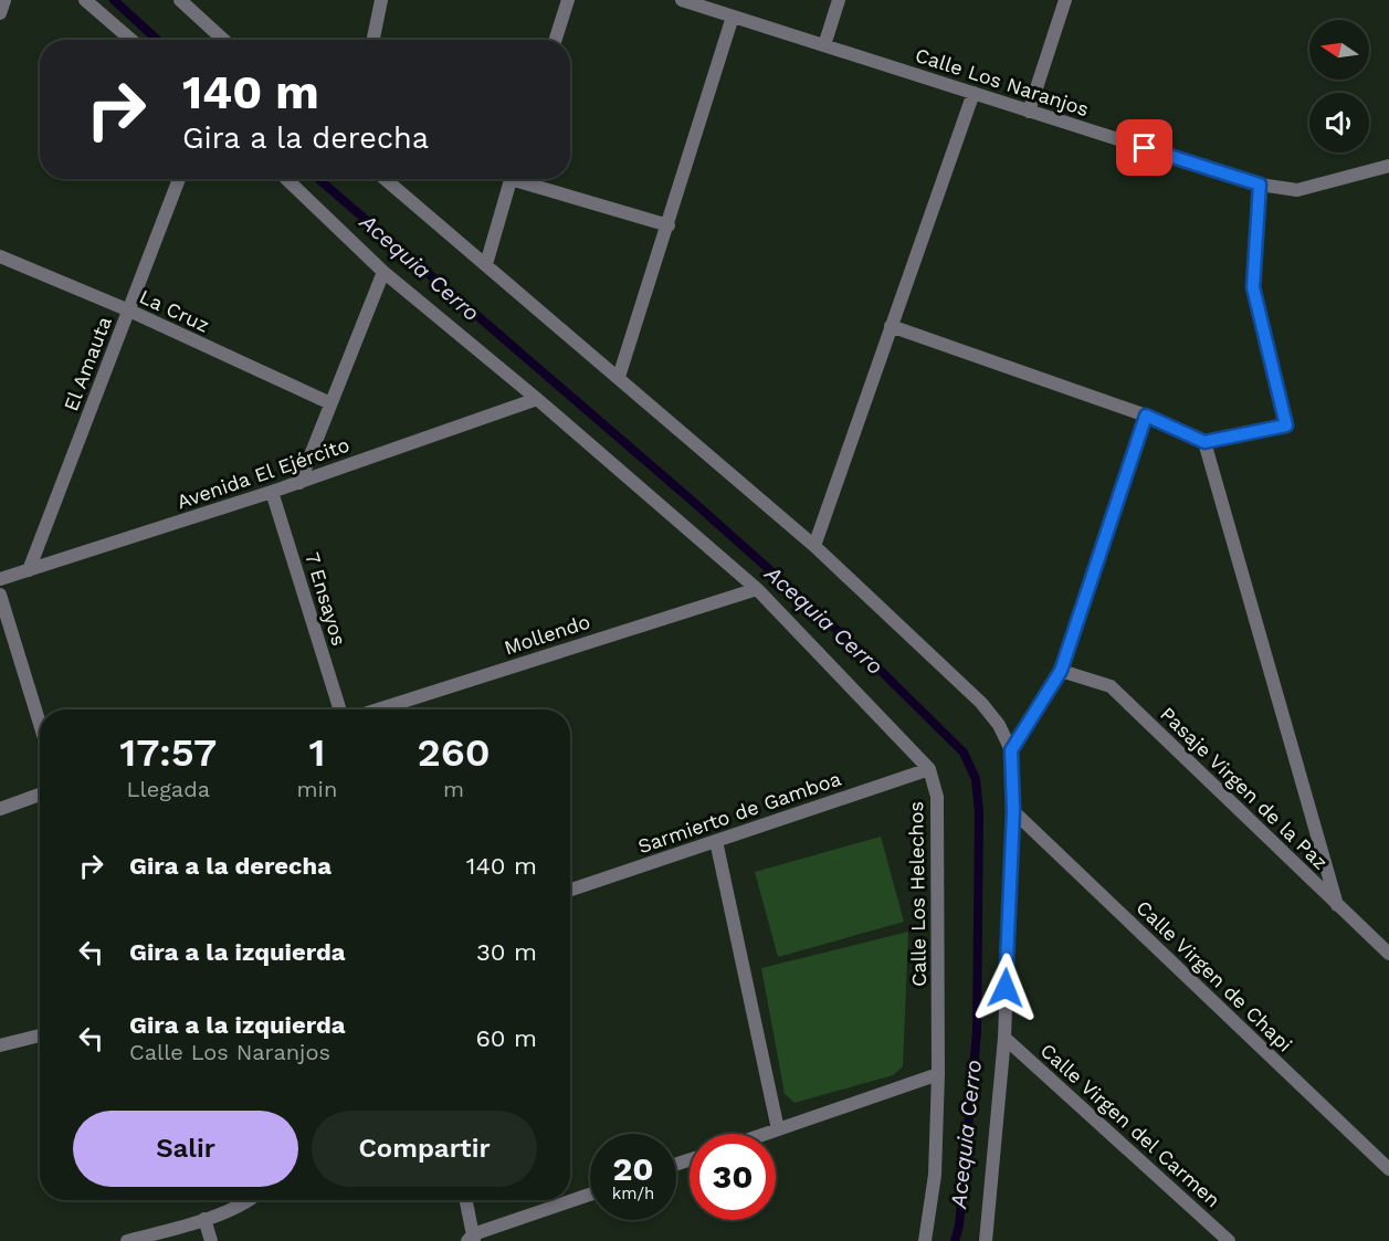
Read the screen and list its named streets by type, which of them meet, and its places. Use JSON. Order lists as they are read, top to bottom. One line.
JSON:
{"streets":{"street":["Calle Los Naranjos","La Cruz","El Amauta","Avenida El Ejército","7 Ensayos","Mollendo","Pasaje Virgen de la Paz","Sarmierto de Gamboa","Calle Los Helechos","Calle Virgen de Chapi","Calle Virgen del Carmen"]},"crossings":[["La Cruz","El Amauta"],["El Amauta","Avenida El Ejército"],["Avenida El Ejército","7 Ensayos"],["Sarmierto de Gamboa","Calle Los Helechos"]],"water":["Acequia Cerro"],"north":"left","page":{"turn":["140 m","Gira a la derecha"],"eta":["17:57","Llegada","1","min","260","m"],"list":[{"name":"Gira a la derecha","value":"140 m"},{"name":"Gira a la izquierda","value":"30 m"},{"name":"Gira a la izquierda","note":"Calle Los Naranjos","value":"60 m"}],"buttons":["Salir","Compartir"],"speed":"20 km/h","limit":"30"}}
